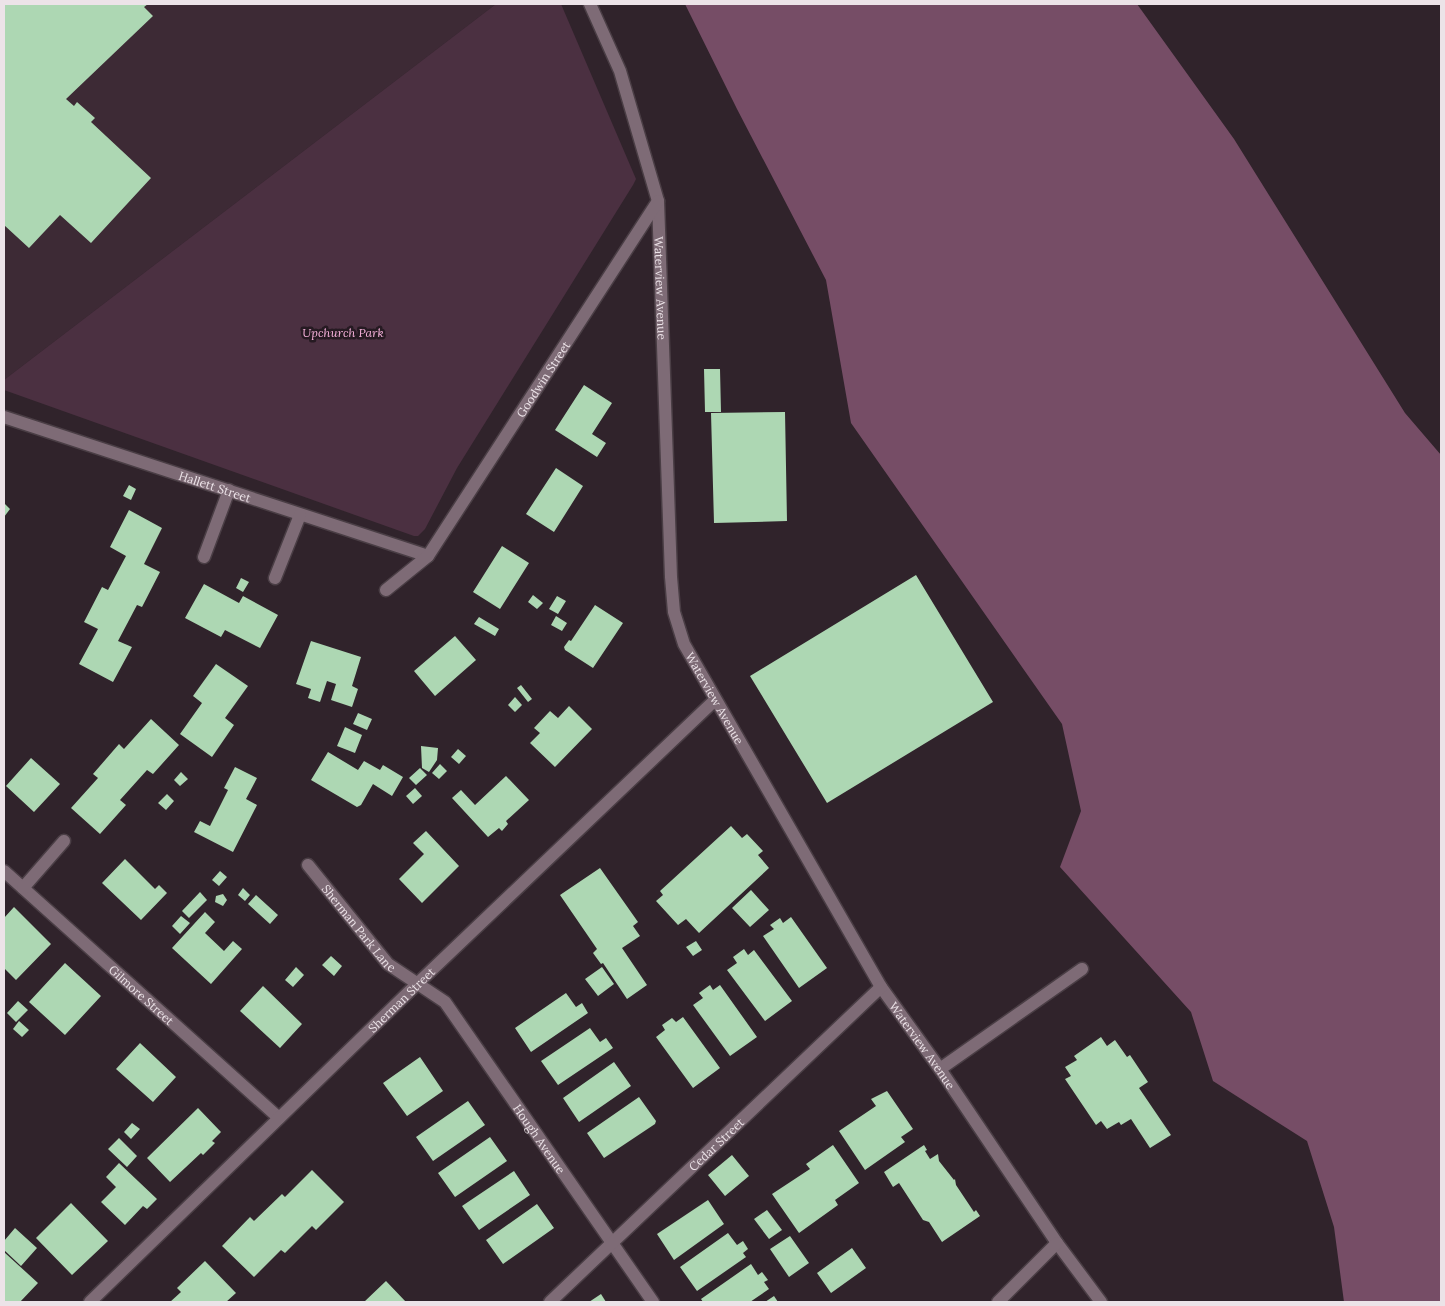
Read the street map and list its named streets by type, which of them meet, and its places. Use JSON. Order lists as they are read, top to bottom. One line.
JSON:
{"streets":{"street":["Waterview Avenue","Goodwin Street","Hallett Street","Sherman Park Lane","Gilmore Street","Sherman Street","Hough Avenue","Cedar Street"]},"crossings":[["Waterview Avenue","Goodwin Street"],["Waterview Avenue","Sherman Street"],["Waterview Avenue","Cedar Street"],["Goodwin Street","Hallett Street"],["Sherman Park Lane","Sherman Street"],["Sherman Park Lane","Hough Avenue"],["Gilmore Street","Sherman Street"],["Sherman Street","Hough Avenue"],["Hough Avenue","Cedar Street"]],"parks":["Upchurch Park"]}
